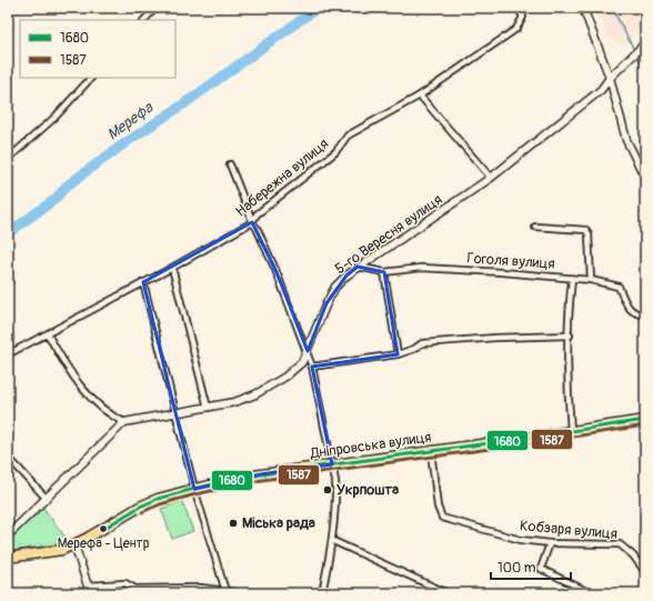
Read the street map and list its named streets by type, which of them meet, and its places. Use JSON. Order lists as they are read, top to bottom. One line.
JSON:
{"streets":{"highway":["Дніпровська вулиця"],"street":["Набережна вулиця","5-го Вересня вулиця","Гоголя вулиця","Кобзаря вулиця"]},"crossings":[["5-го Вересня вулиця","Гоголя вулиця"],["Дніпровська вулиця","Кобзаря вулиця"]],"water":["Мерефа"],"places":["Укрпошта","Міська рада","Мерефа - Центр"],"lines":["transit line 1680","transit line 1587"],"legend":["1680","1587"],"scale_bar":"100 m"}
